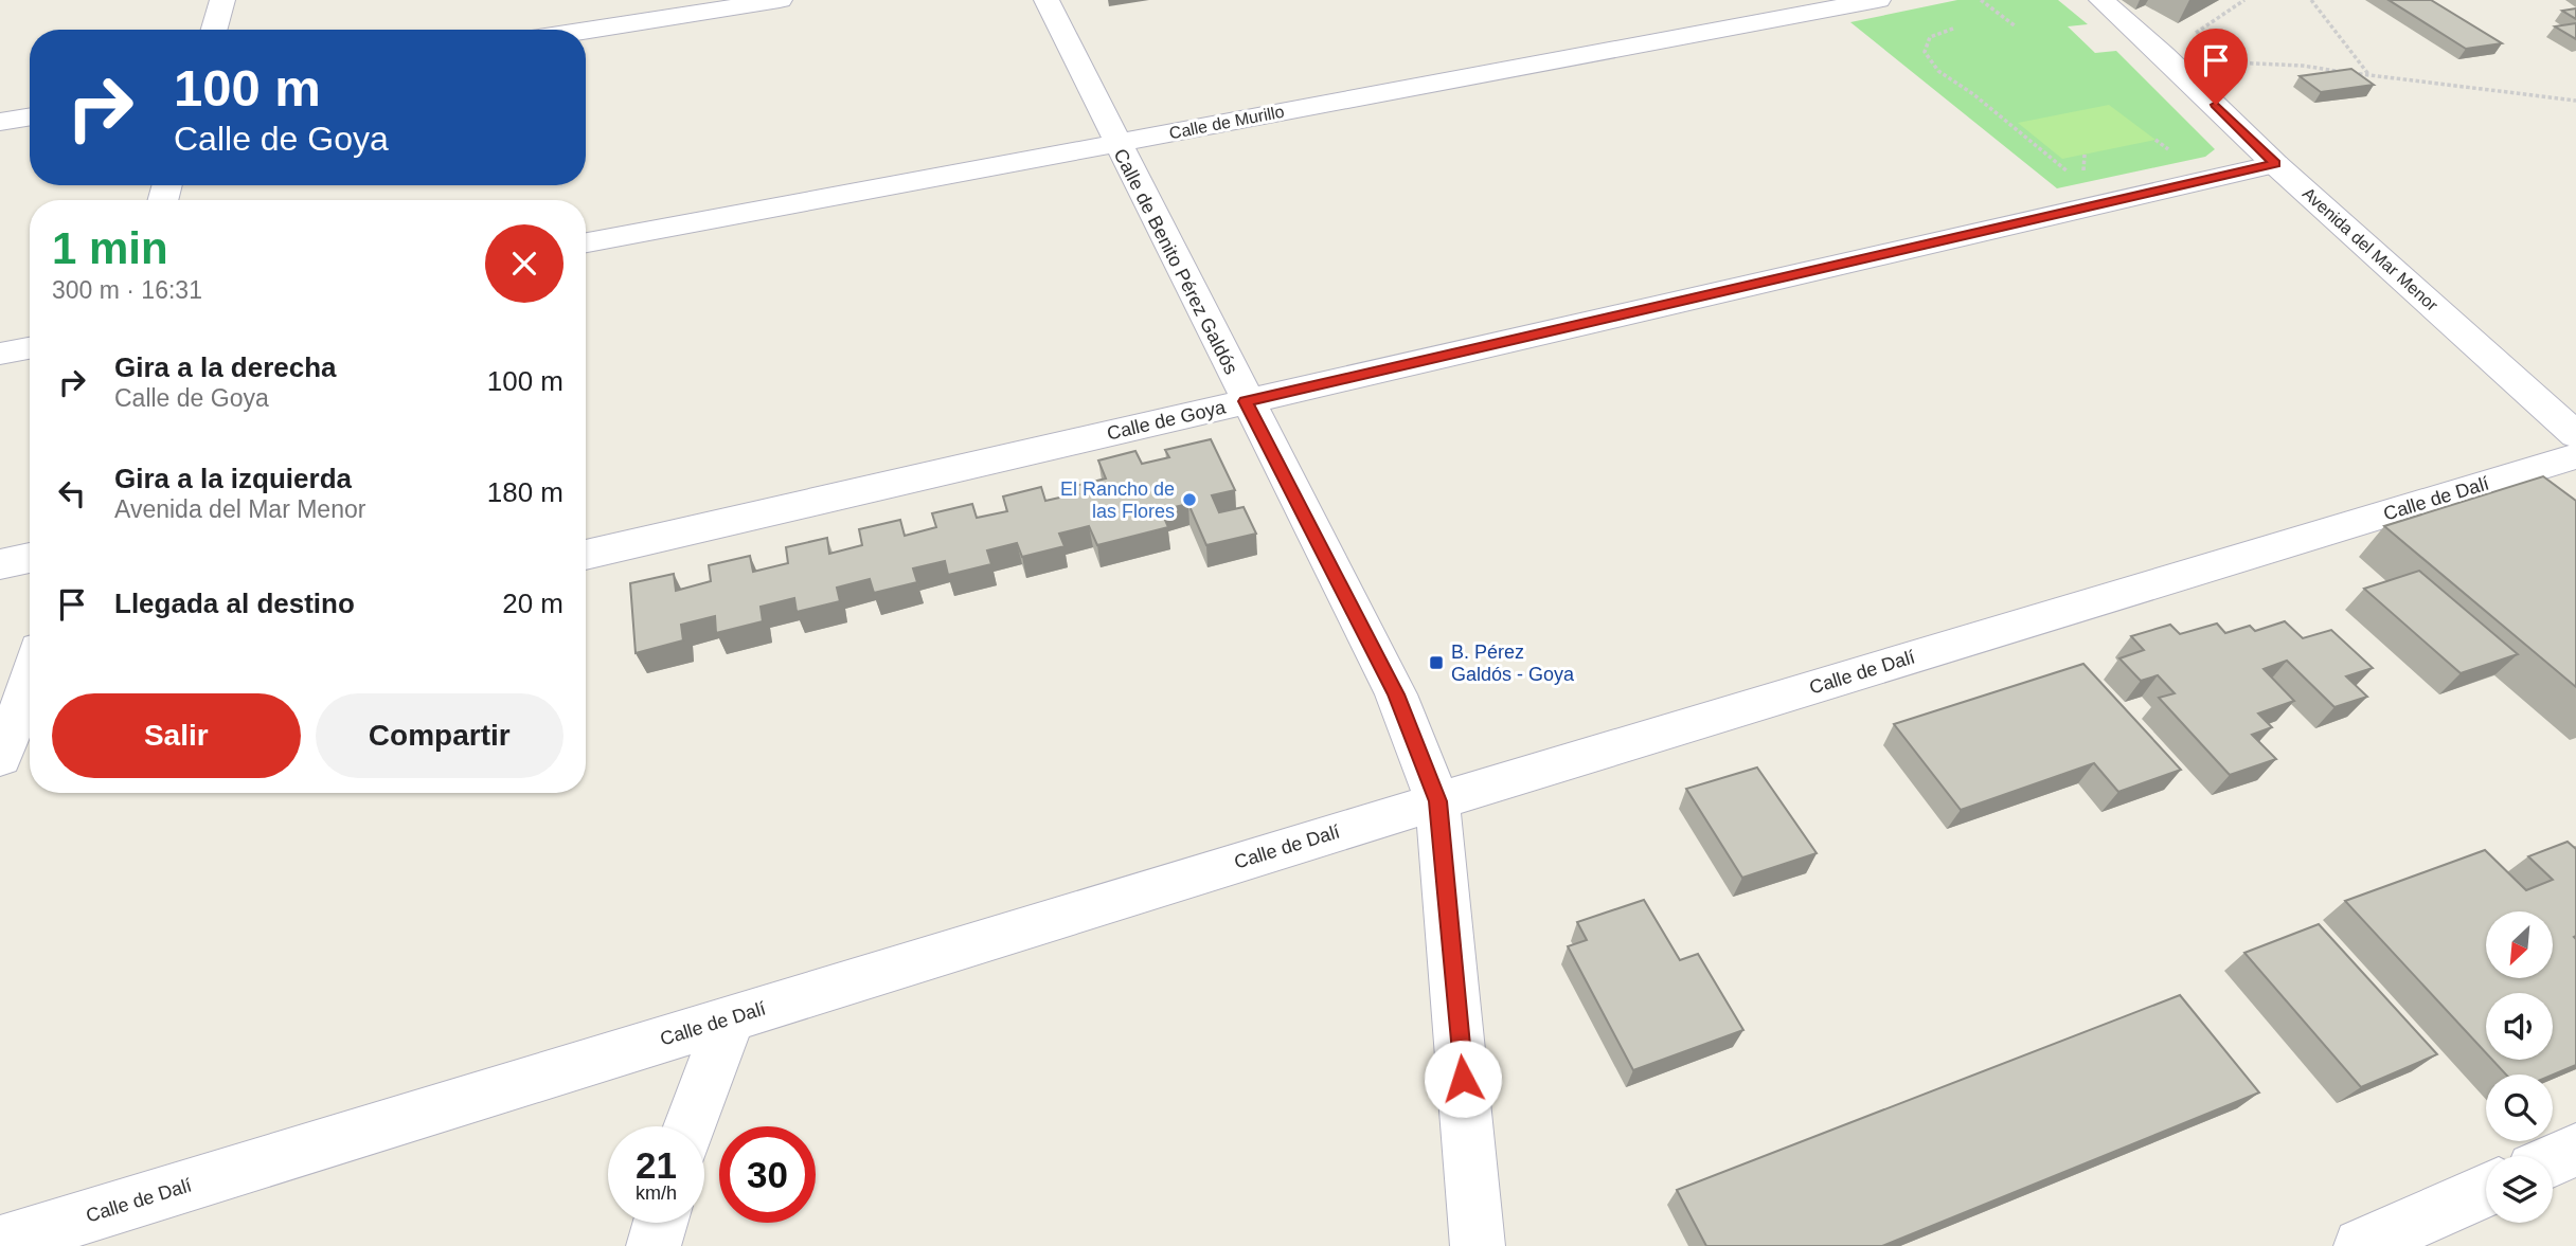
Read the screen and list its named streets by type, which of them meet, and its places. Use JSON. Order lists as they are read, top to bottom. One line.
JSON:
{"streets":{"street":["Calle de Murillo","Avenida del Mar Menor","Calle de Benito Pérez Galdós","Calle de Goya","Calle de Dalí"]},"crossings":[["Calle de Murillo","Calle de Benito Pérez Galdós"],["Avenida del Mar Menor","Calle de Goya"],["Calle de Benito Pérez Galdós","Calle de Goya"],["Calle de Benito Pérez Galdós","Calle de Dalí"]],"places":{"other":["El Rancho de las Flores"],"transit":["B. Pérez Galdós - Goya"]},"north":"bottom left","page":{"turn":["100 m","Calle de Goya"],"heading":["1 min","300 m · 16:31"],"list":[{"name":"Gira a la derecha","note":"Calle de Goya","value":"100 m"},{"name":"Gira a la izquierda","note":"Avenida del Mar Menor","value":"180 m"},{"name":"Llegada al destino","value":"20 m"}],"buttons":["Salir","Compartir"],"speed":"21 km/h","limit":"30"}}
